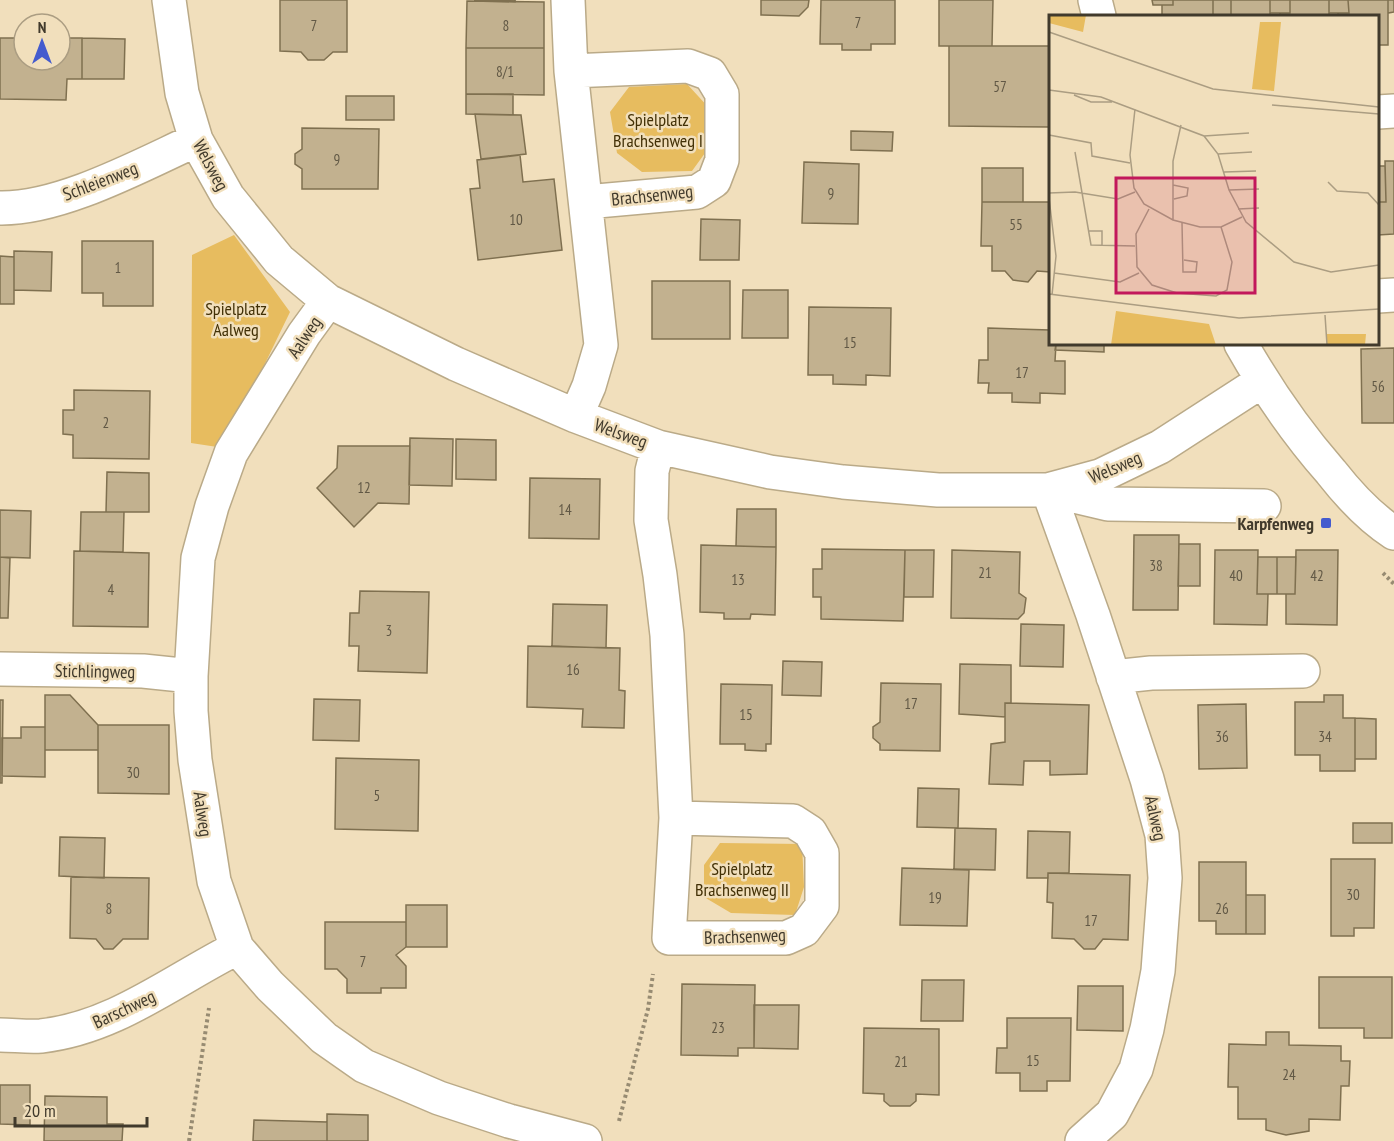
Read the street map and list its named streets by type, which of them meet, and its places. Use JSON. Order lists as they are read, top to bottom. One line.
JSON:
{"streets":{"street":["Welsweg","Schleienweg","Brachsenweg","Aalweg","Stichlingweg","Barschweg"]},"crossings":[["Welsweg","Schleienweg"],["Welsweg","Brachsenweg"],["Welsweg","Aalweg"],["Aalweg","Stichlingweg"],["Aalweg","Barschweg"]],"parks":["Spielplatz Brachsenweg I","Spielplatz Aalweg","Spielplatz Brachsenweg II"],"places":{"transit":["Karpfenweg"]},"house_numbers":["7","7","8","8/1","57","9","9","10","55","1","15","17","56","2","12","14","38","21","40","42","13","4","3","16","17","15","36","34","30","5","30","19","8","26","17","7","23","15","21","24"],"scale_bar":"20 m","north":"top"}
